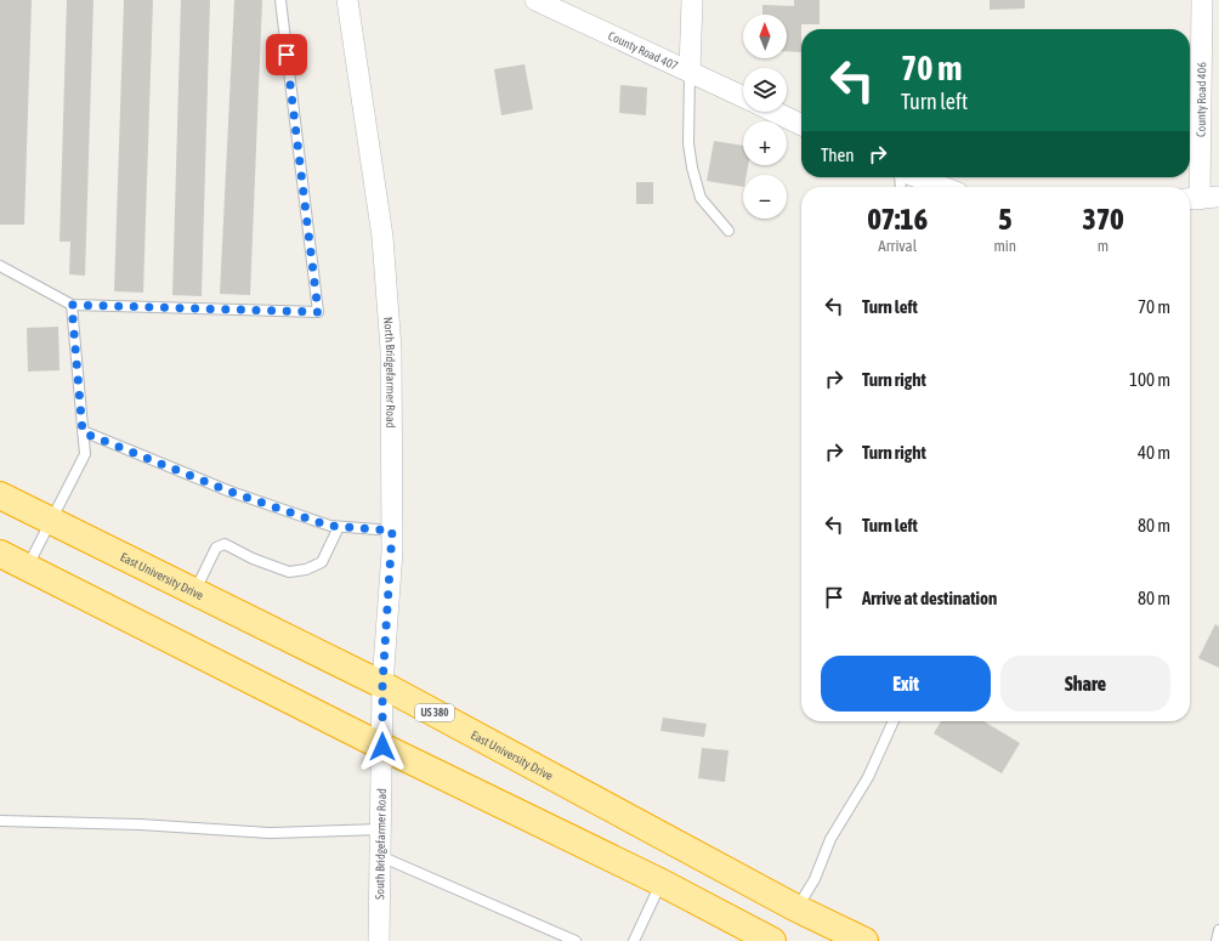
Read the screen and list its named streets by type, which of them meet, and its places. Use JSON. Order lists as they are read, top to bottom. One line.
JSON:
{"streets":{"highway":["East University Drive","US 380"],"street":["County Road 407","County Road 406","North Bridgefarmer Road","South Bridgefarmer Road"]},"crossings":[["North Bridgefarmer Road","East University Drive"],["North Bridgefarmer Road","South Bridgefarmer Road"]],"north":"top","page":{"map_buttons":["+","−"],"turn":["70 m","Turn left"],"then":"Then","eta":["07:16","Arrival","5","min","370","m"],"list":[{"name":"Turn left","value":"70 m"},{"name":"Turn right","value":"100 m"},{"name":"Turn right","value":"40 m"},{"name":"Turn left","value":"80 m"},{"name":"Arrive at destination","value":"80 m"}],"buttons":["Exit","Share"]}}
